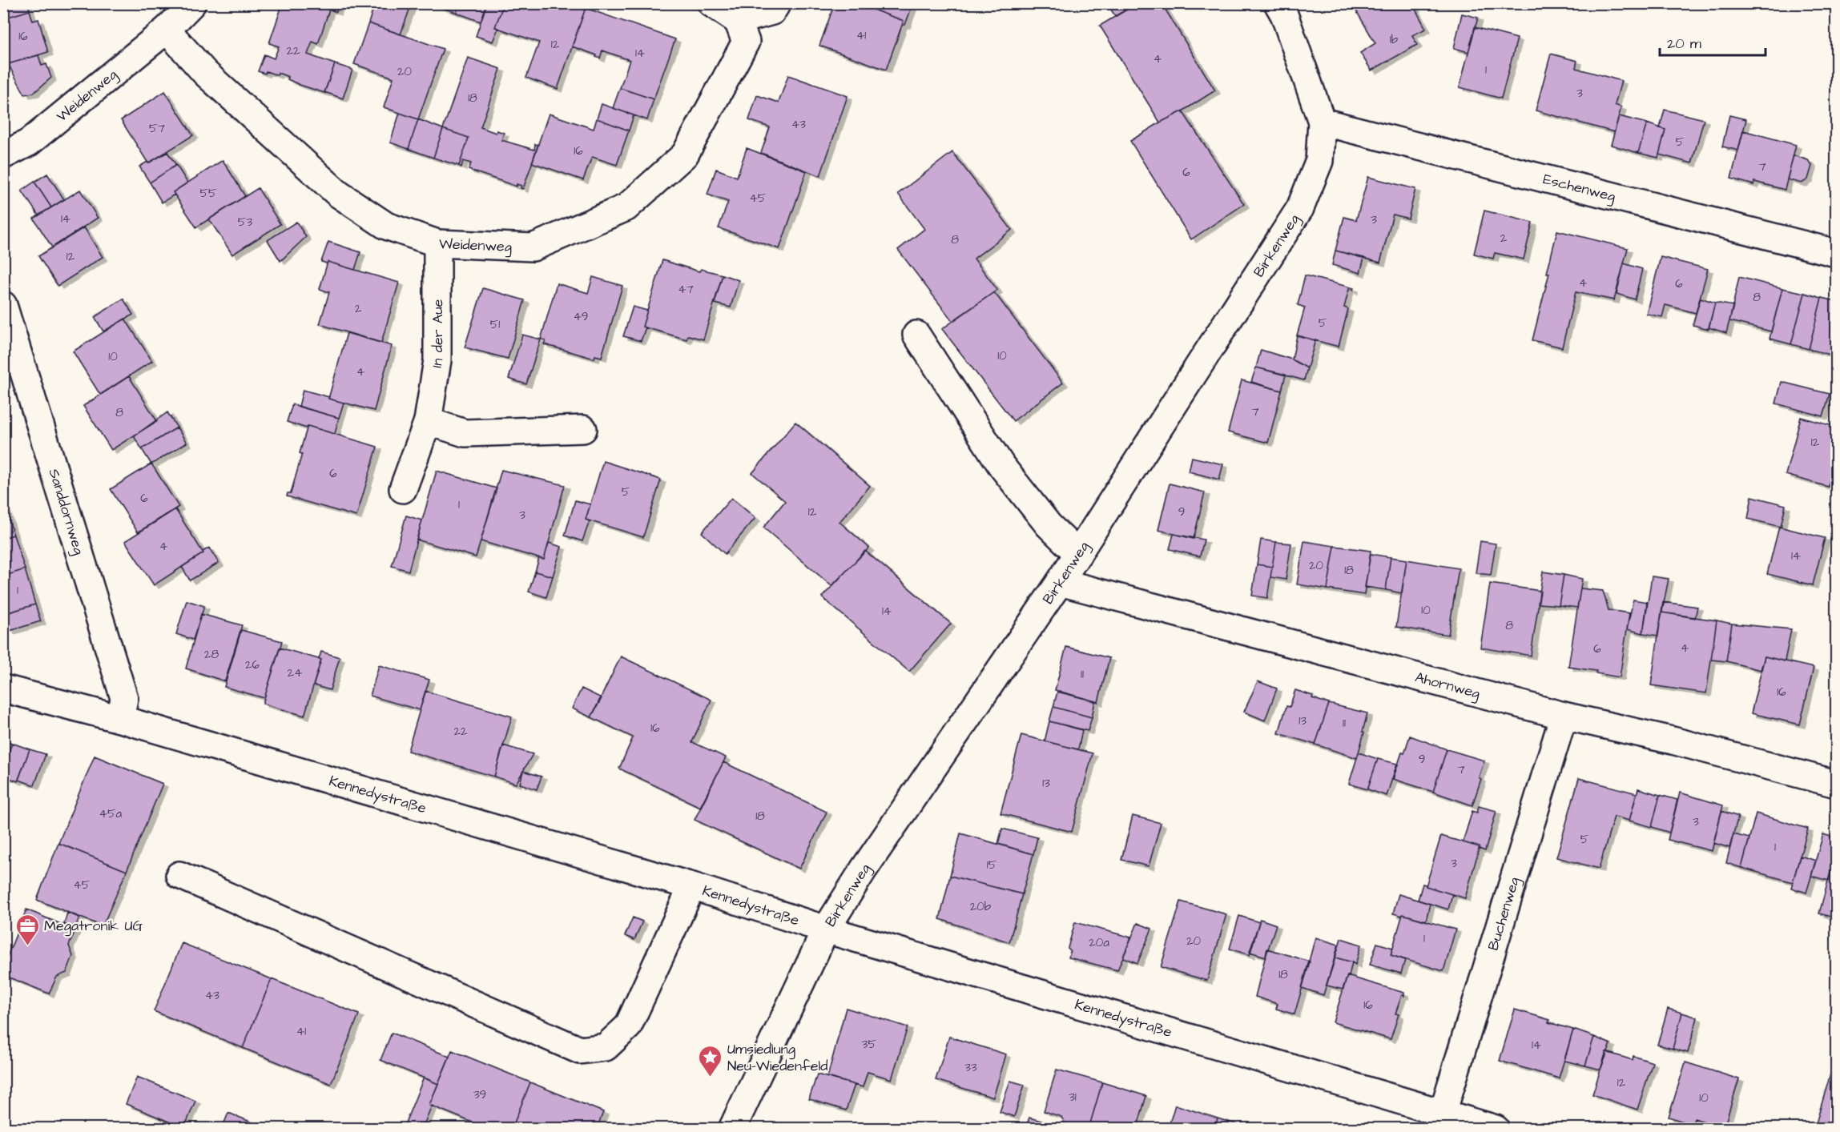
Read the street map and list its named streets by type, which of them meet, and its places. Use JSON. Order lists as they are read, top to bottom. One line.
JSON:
{"streets":{"street":["Weidenweg","Eschenweg","Birkenweg","In der Aue","Sanddornweg","Ahornweg","Kennedystraße","Buchenweg"]},"crossings":[["Weidenweg","In der Aue"],["Eschenweg","Birkenweg"],["Birkenweg","Ahornweg"],["Birkenweg","Kennedystraße"],["Sanddornweg","Kennedystraße"],["Ahornweg","Buchenweg"],["Kennedystraße","Buchenweg"]],"places":{"office":["Megatronik UG"],"place":["Umsiedlung Neu-Wiedenfeld"]},"house_numbers":["41","16","1b","12","22","14","4","1","20","3","18","43","57","5","16","7","6","55","45","14","3","53","2","8","12","4","6","47","8","2","49","5","51","10","10","4","7","8","12","6","5","6","1","12","9","3","4","14","20","18","1","10","14","8","4","6","28","26","24","11","16","13","11","16","22","9","7","13","45a","18","3","5","1","3","15","45","20b","1","20","20a","18","43","16","41","35","14","33","12","39","31","10"],"scale_bar":"20 m"}
